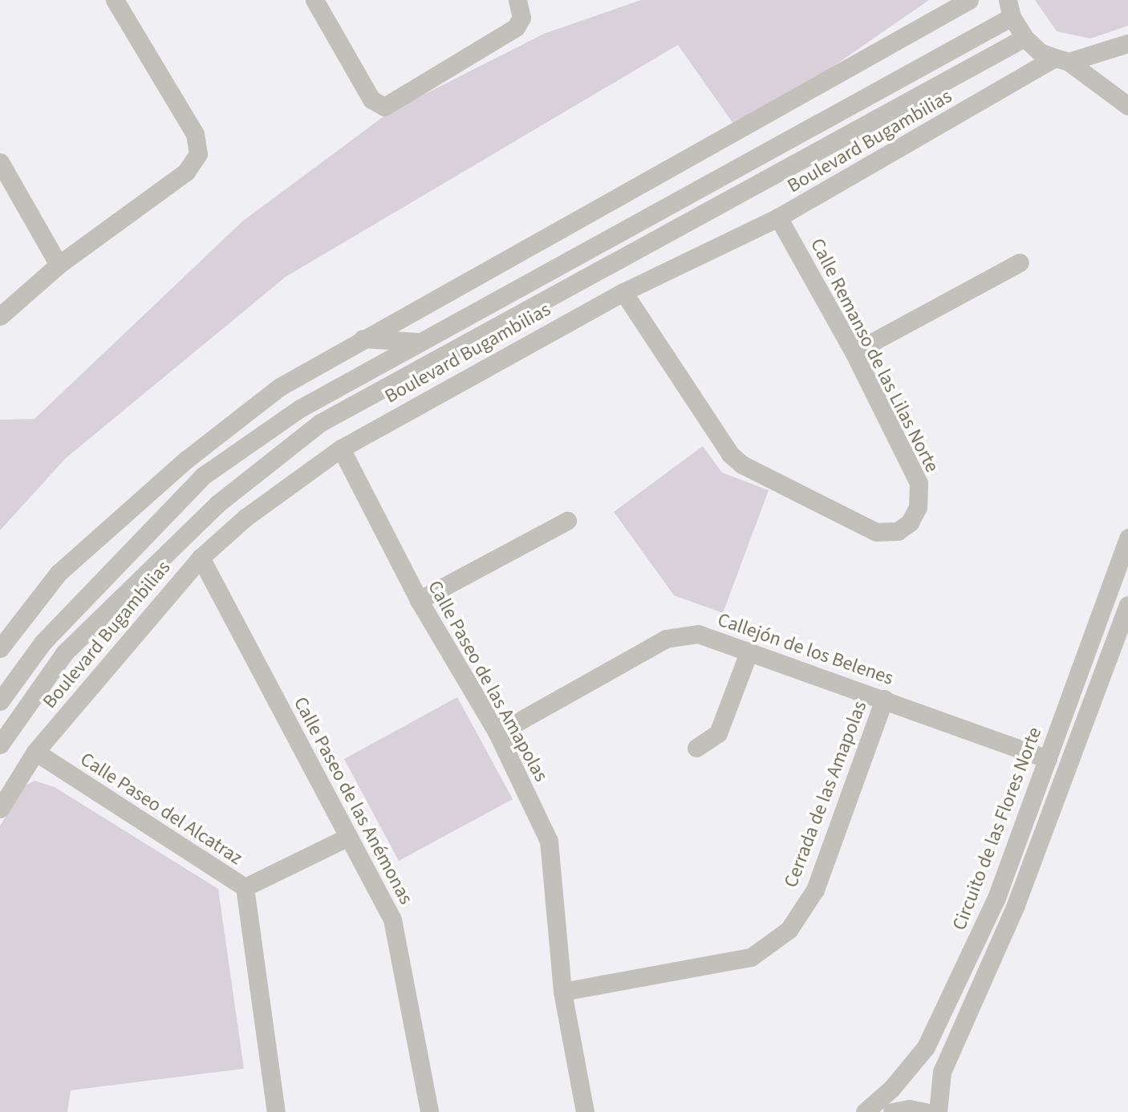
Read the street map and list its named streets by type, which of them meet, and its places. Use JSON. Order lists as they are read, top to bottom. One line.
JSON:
{"streets":{"street":["Boulevard Bugambilias","Calle Remanso de las Lilas Norte","Callejón de los Belenes","Calle Paseo de las Amapolas","Cerrada de las Amapolas","Calle Paseo de las Anémonas","Calle Paseo del Alcatraz","Circuito de las Flores Norte"]},"crossings":[["Boulevard Bugambilias","Calle Remanso de las Lilas Norte"],["Boulevard Bugambilias","Calle Paseo de las Amapolas"],["Boulevard Bugambilias","Calle Paseo de las Anémonas"],["Boulevard Bugambilias","Calle Paseo del Alcatraz"],["Callejón de los Belenes","Calle Paseo de las Amapolas"],["Callejón de los Belenes","Cerrada de las Amapolas"],["Callejón de los Belenes","Circuito de las Flores Norte"],["Calle Paseo de las Amapolas","Cerrada de las Amapolas"]]}
